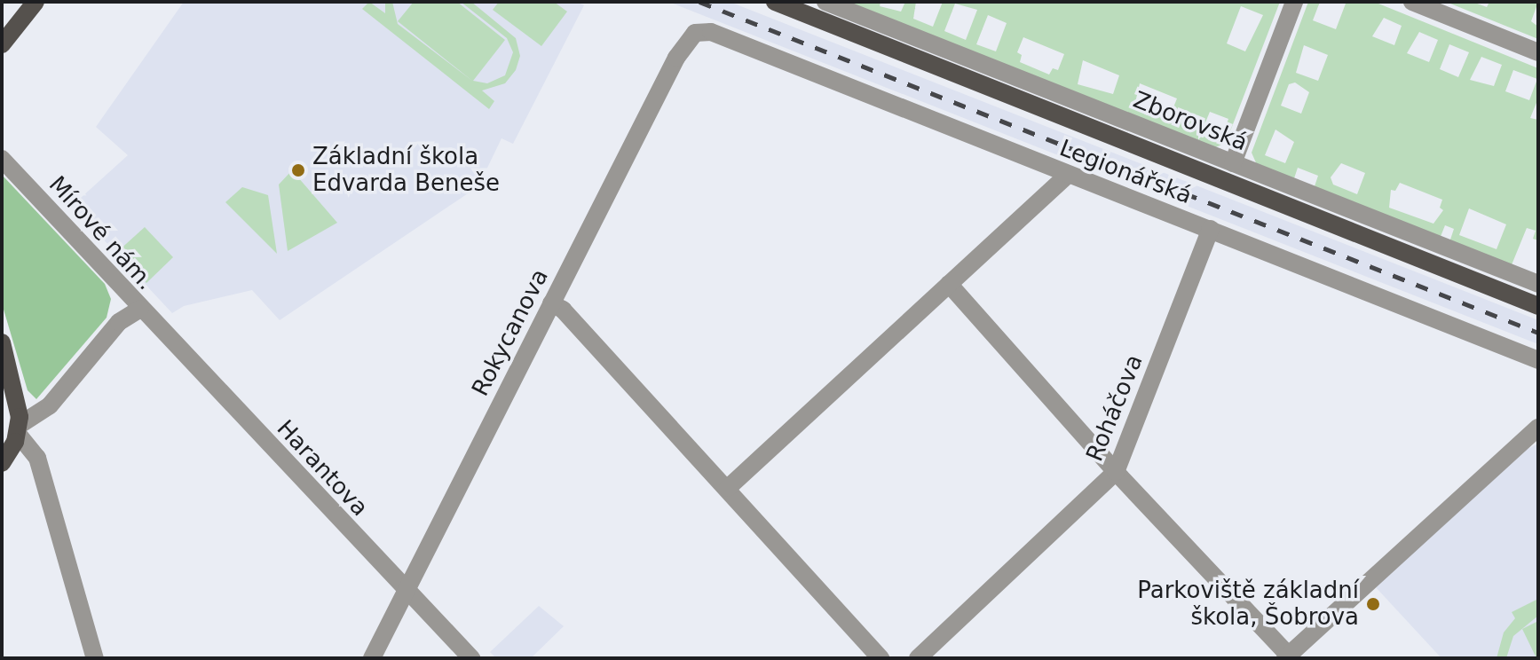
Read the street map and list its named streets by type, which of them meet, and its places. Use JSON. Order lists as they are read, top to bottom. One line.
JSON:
{"streets":{"main road":["Mírové nám."],"street":["Zborovská","Legionářská","Rokycanova","Roháčova","Harantova"]},"crossings":[["Legionářská","Rokycanova"],["Legionářská","Roháčova"],["Mírové nám.","Harantova"],["Rokycanova","Harantova"]],"places":["Základní škola Edvarda Beneše","Parkoviště základní škola, Šobrova"]}
